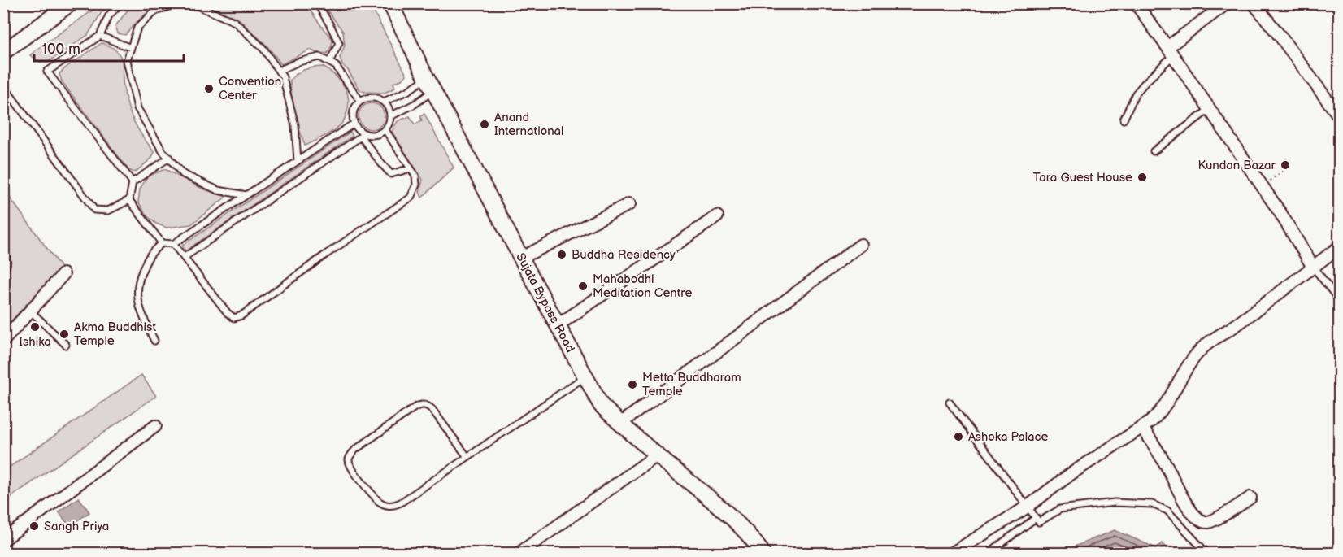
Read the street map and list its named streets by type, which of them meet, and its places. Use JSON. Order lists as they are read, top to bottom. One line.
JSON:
{"streets":{"street":["Sujata Bypass Road"]},"places":["Convention Center","Anand International","Kundan Bazar","Tara Guest House","Buddha Residency","Mahabodhi Meditation Centre","Ishika","Akma Buddhist Temple","Metta Buddharam Temple","Ashoka Palace","Sangh Priya"],"scale_bar":"100 m"}
